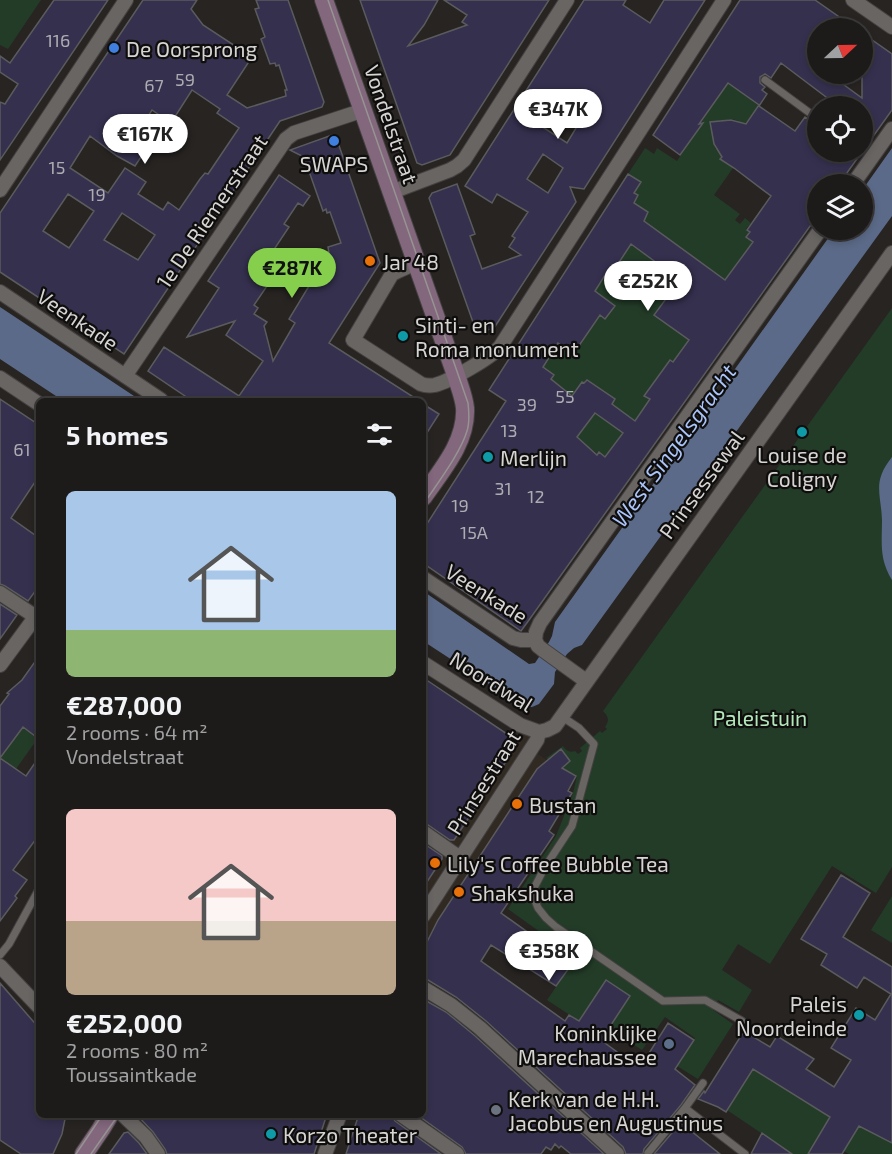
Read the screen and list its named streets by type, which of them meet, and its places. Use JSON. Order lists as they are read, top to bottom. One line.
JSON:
{"streets":{"street":["Vondelstraat","1e De Riemerstraat","Veenkade","Prinsessewal","Noordwal","Prinsestraat"]},"crossings":[["Vondelstraat","1e De Riemerstraat"],["1e De Riemerstraat","Veenkade"],["Prinsessewal","Noordwal"],["Prinsessewal","Prinsestraat"],["Noordwal","Prinsestraat"]],"water":["West Singelsgracht"],"parks":["Paleistuin"],"places":["De Oorsprong","SWAPS","Jar 48","Sinti- en Roma monument","Louise de Coligny","Merlijn","Bustan","Lily's Coffee Bubble Tea","Shakshuka","Paleis Noordeinde","Koninklijke Marechaussee","Kerk van de H.H. Jacobus en Augustinus","Korzo Theater"],"house_numbers":["116","59","67","15","19","55","39","13","61","31","12","19","15A"],"north":"right","page":{"price":["€347K","€167K","€287K","€252K","€358K"],"heading":"5 homes","list":[{"name":"€287,000","note":"2 rooms · 64 m² · Vondelstraat"},{"name":"€252,000","note":"2 rooms · 80 m² · Toussaintkade"}]}}
